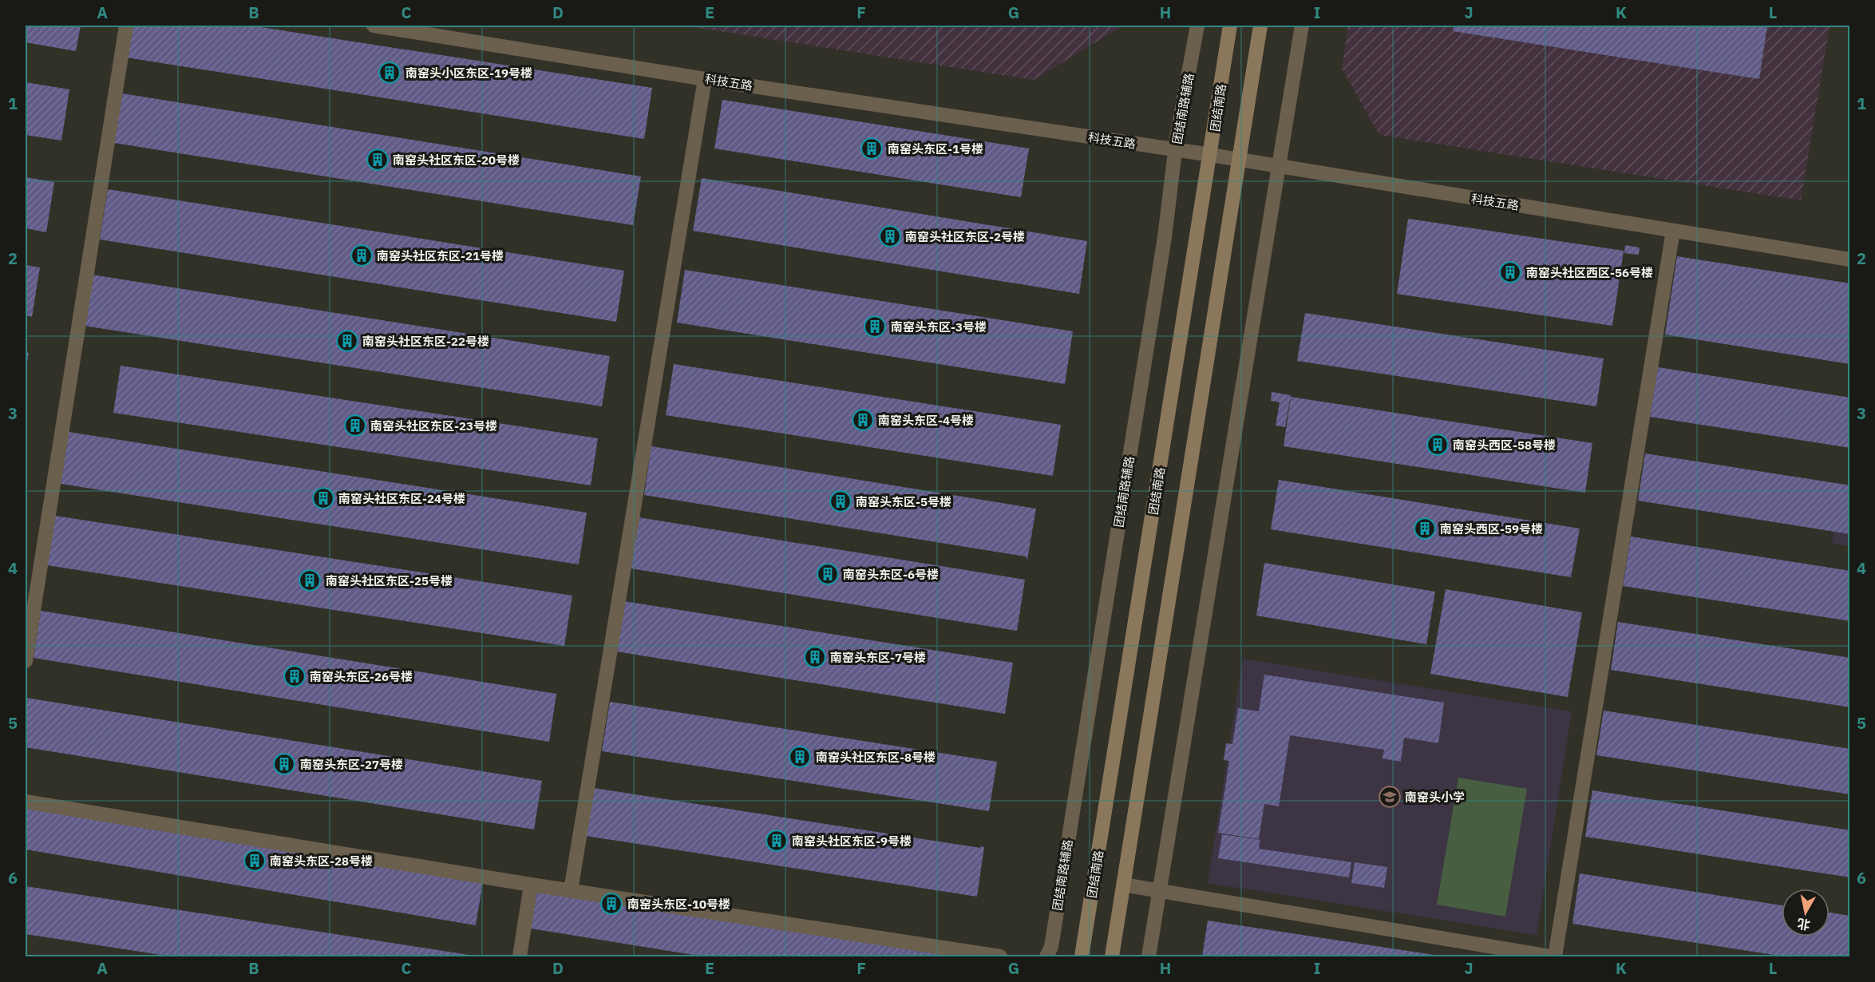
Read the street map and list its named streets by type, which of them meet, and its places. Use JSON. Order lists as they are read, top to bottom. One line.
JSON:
{"streets":{"main road":["团结南路"],"street":["科技五路","团结南路辅路"]},"crossings":[["科技五路","团结南路"],["科技五路","团结南路辅路"]],"places":{"building":["南窑头小区东区-19号楼","南窑头东区-1号楼","南窑头社区东区-20号楼","南窑头社区东区-2号楼","南窑头社区东区-21号楼","南窑头社区西区-56号楼","南窑头东区-3号楼","南窑头社区东区-22号楼","南窑头东区-4号楼","南窑头社区东区-23号楼","南窑头西区-58号楼","南窑头社区东区-24号楼","南窑头东区-5号楼","南窑头西区-59号楼","南窑头东区-6号楼","南窑头社区东区-25号楼","南窑头东区-7号楼","南窑头东区-26号楼","南窑头社区东区-8号楼","南窑头东区-27号楼","南窑头社区东区-9号楼","南窑头东区-28号楼","南窑头东区-10号楼"],"school or university":["南窑头小学"]},"north":"bottom","grid":{"columns":["A","B","C","D","E","F","G","H","I","J","K","L"],"rows":["1","2","3","4","5","6"]}}
